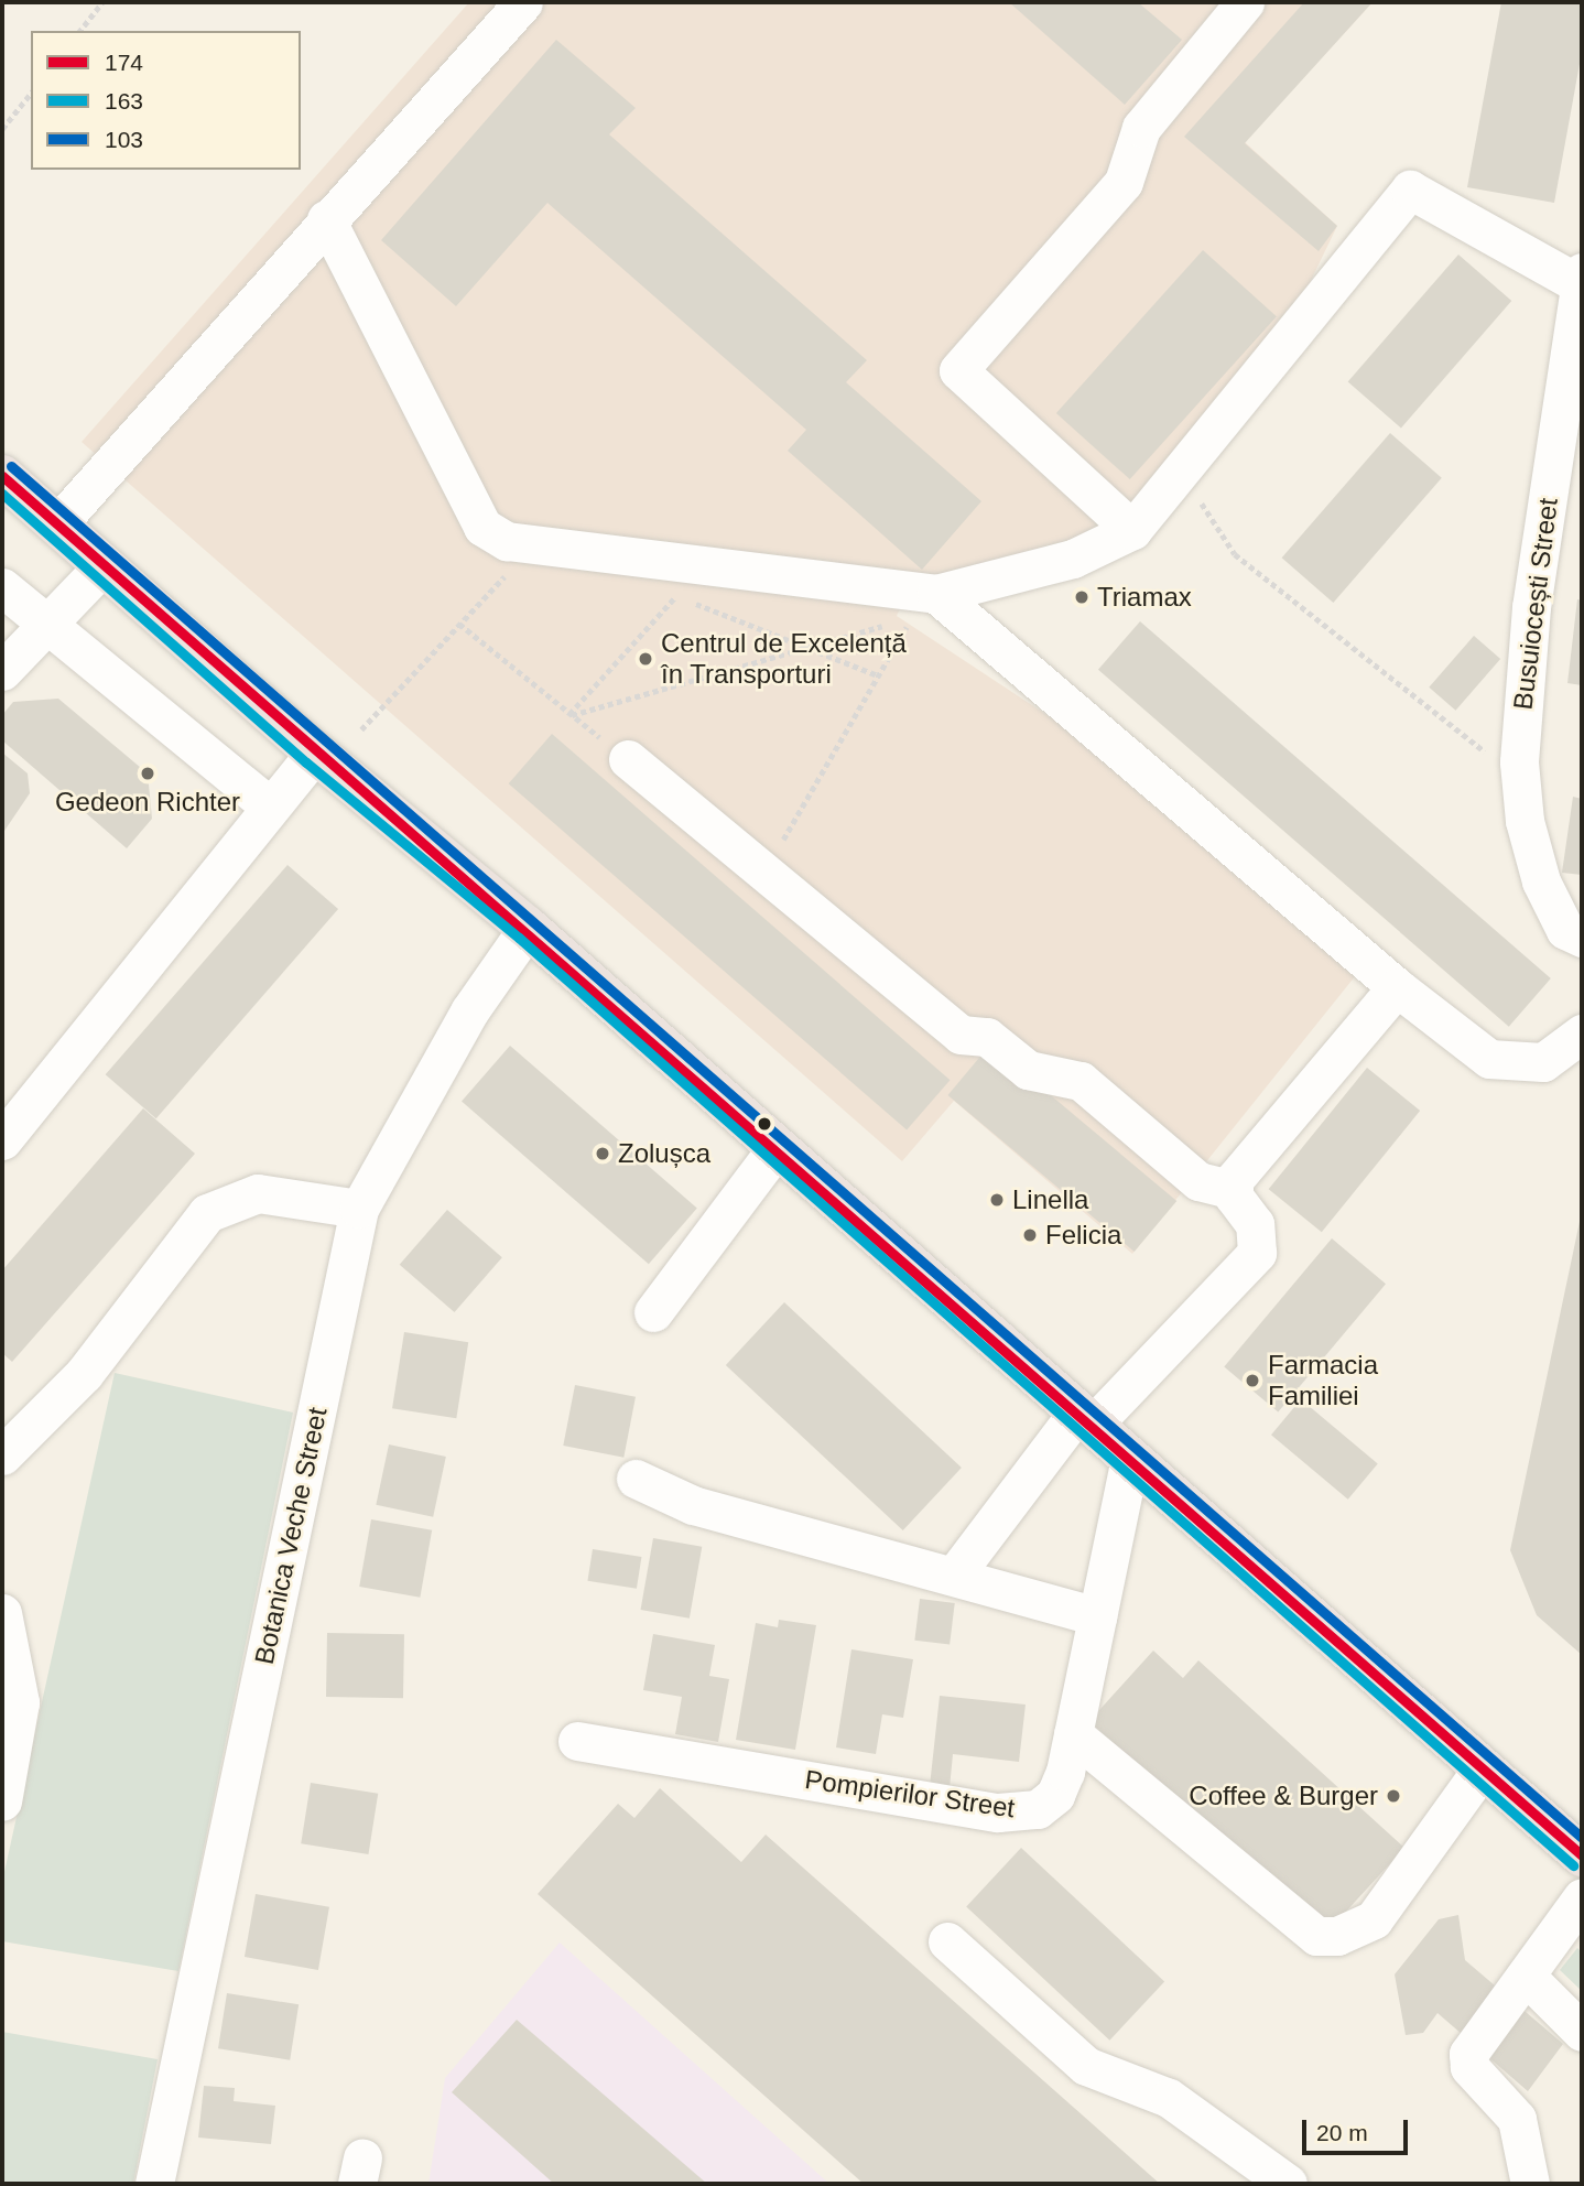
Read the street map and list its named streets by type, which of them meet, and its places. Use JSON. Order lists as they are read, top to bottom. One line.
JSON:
{"streets":{"street":["Busuiocești Street","Botanica Veche Street","Pompierilor Street"]},"places":["Triamax","Centrul de Excelență în Transporturi","Gedeon Richter","Zolușca","Linella","Felicia","Farmacia Familiei","Coffee & Burger"],"lines":["transit line 103","transit line 174","transit line 163"],"legend":["174","163","103"],"scale_bar":"20 m"}
